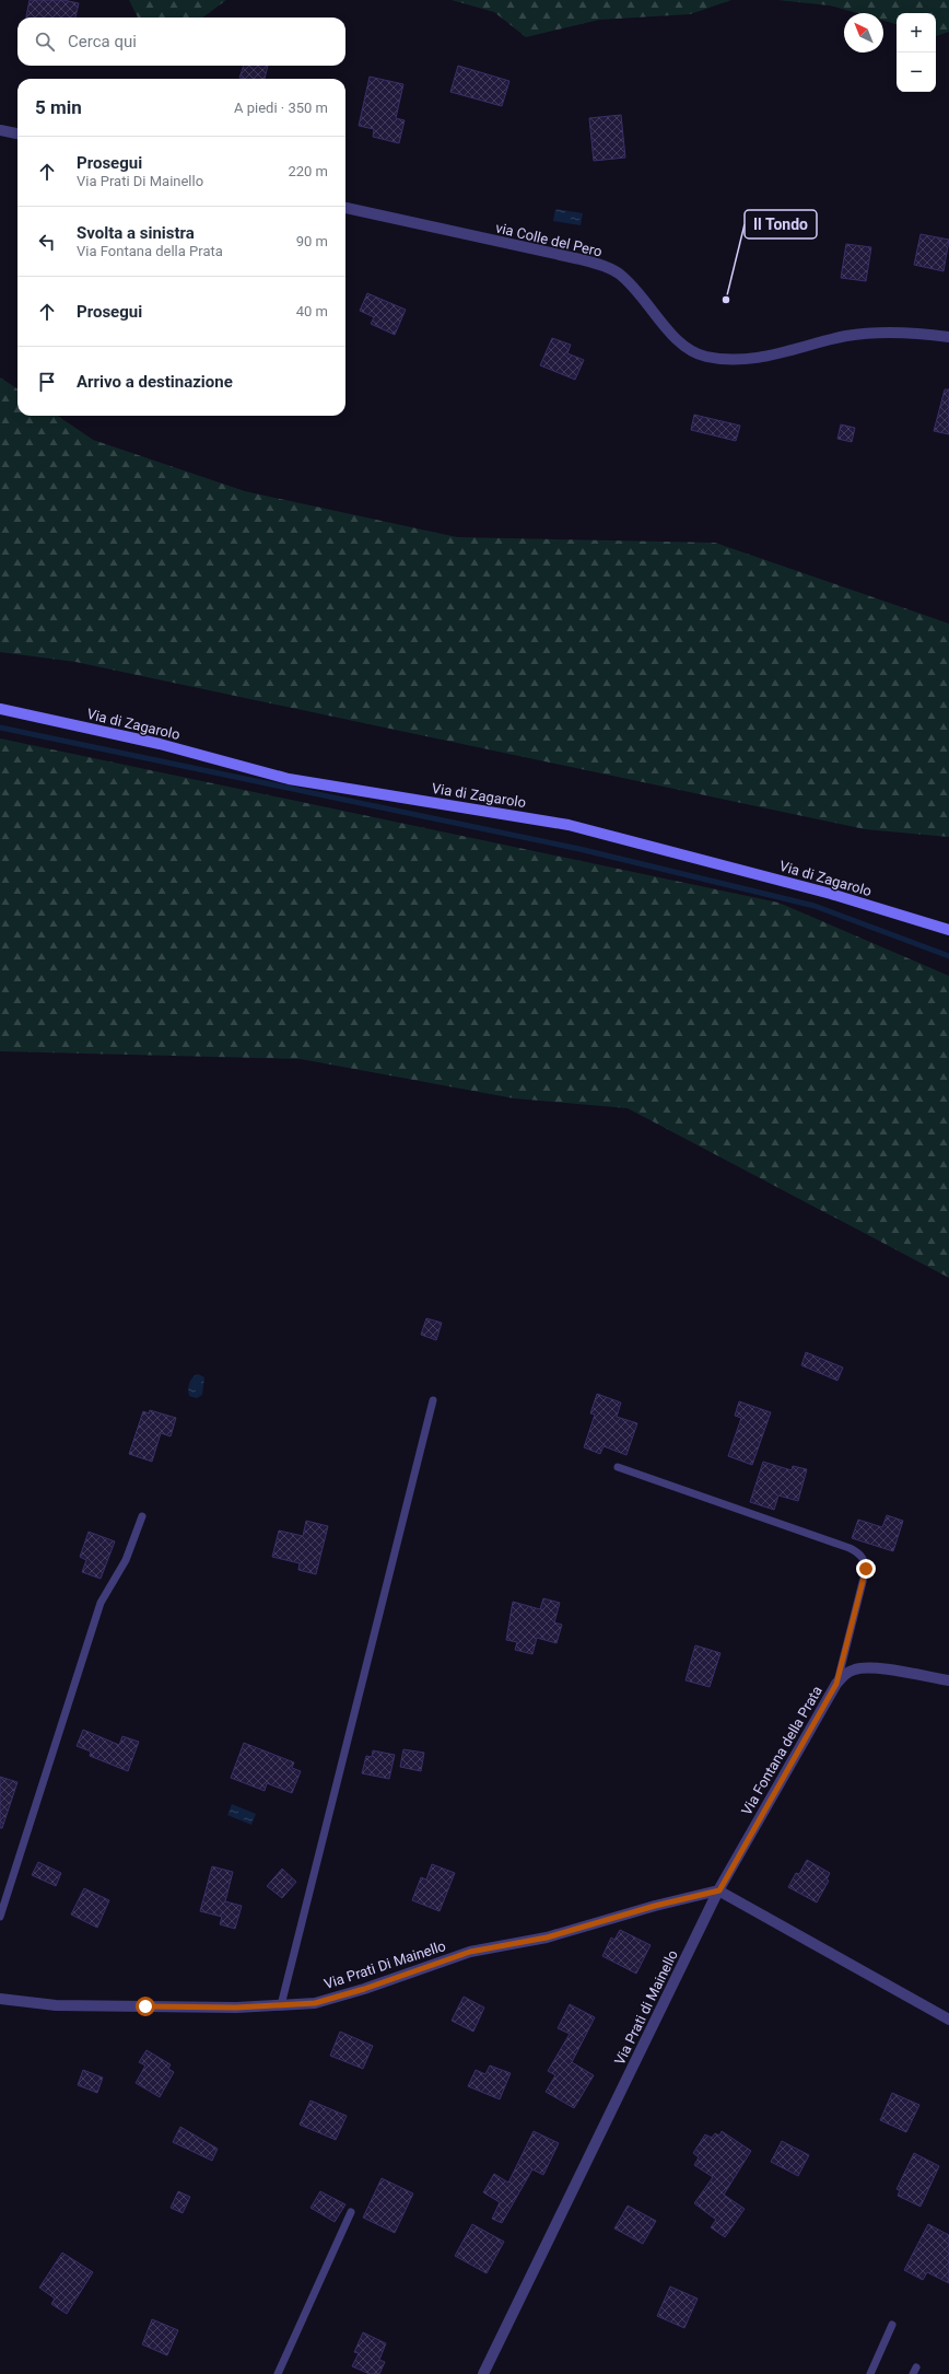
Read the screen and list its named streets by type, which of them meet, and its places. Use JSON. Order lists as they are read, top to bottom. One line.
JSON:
{"streets":{"main road":["Via di Zagarolo"],"street":["via Colle del Pero","Via Fontana della Prata","Via Prati Di Mainello","Via Prati di Mainello"]},"crossings":[["Via Fontana della Prata","Via Prati Di Mainello"],["Via Fontana della Prata","Via Prati di Mainello"],["Via Prati Di Mainello","Via Prati di Mainello"]],"places":["Il Tondo"],"north":"top left","page":{"map_buttons":["+","−"],"search":"Cerca qui","heading":["5 min","A piedi · 350 m"],"list":[["Prosegui","Via Prati Di Mainello","220 m"],["Svolta a sinistra","Via Fontana della Prata","90 m"],["Prosegui","40 m"],"Arrivo a destinazione"]}}
